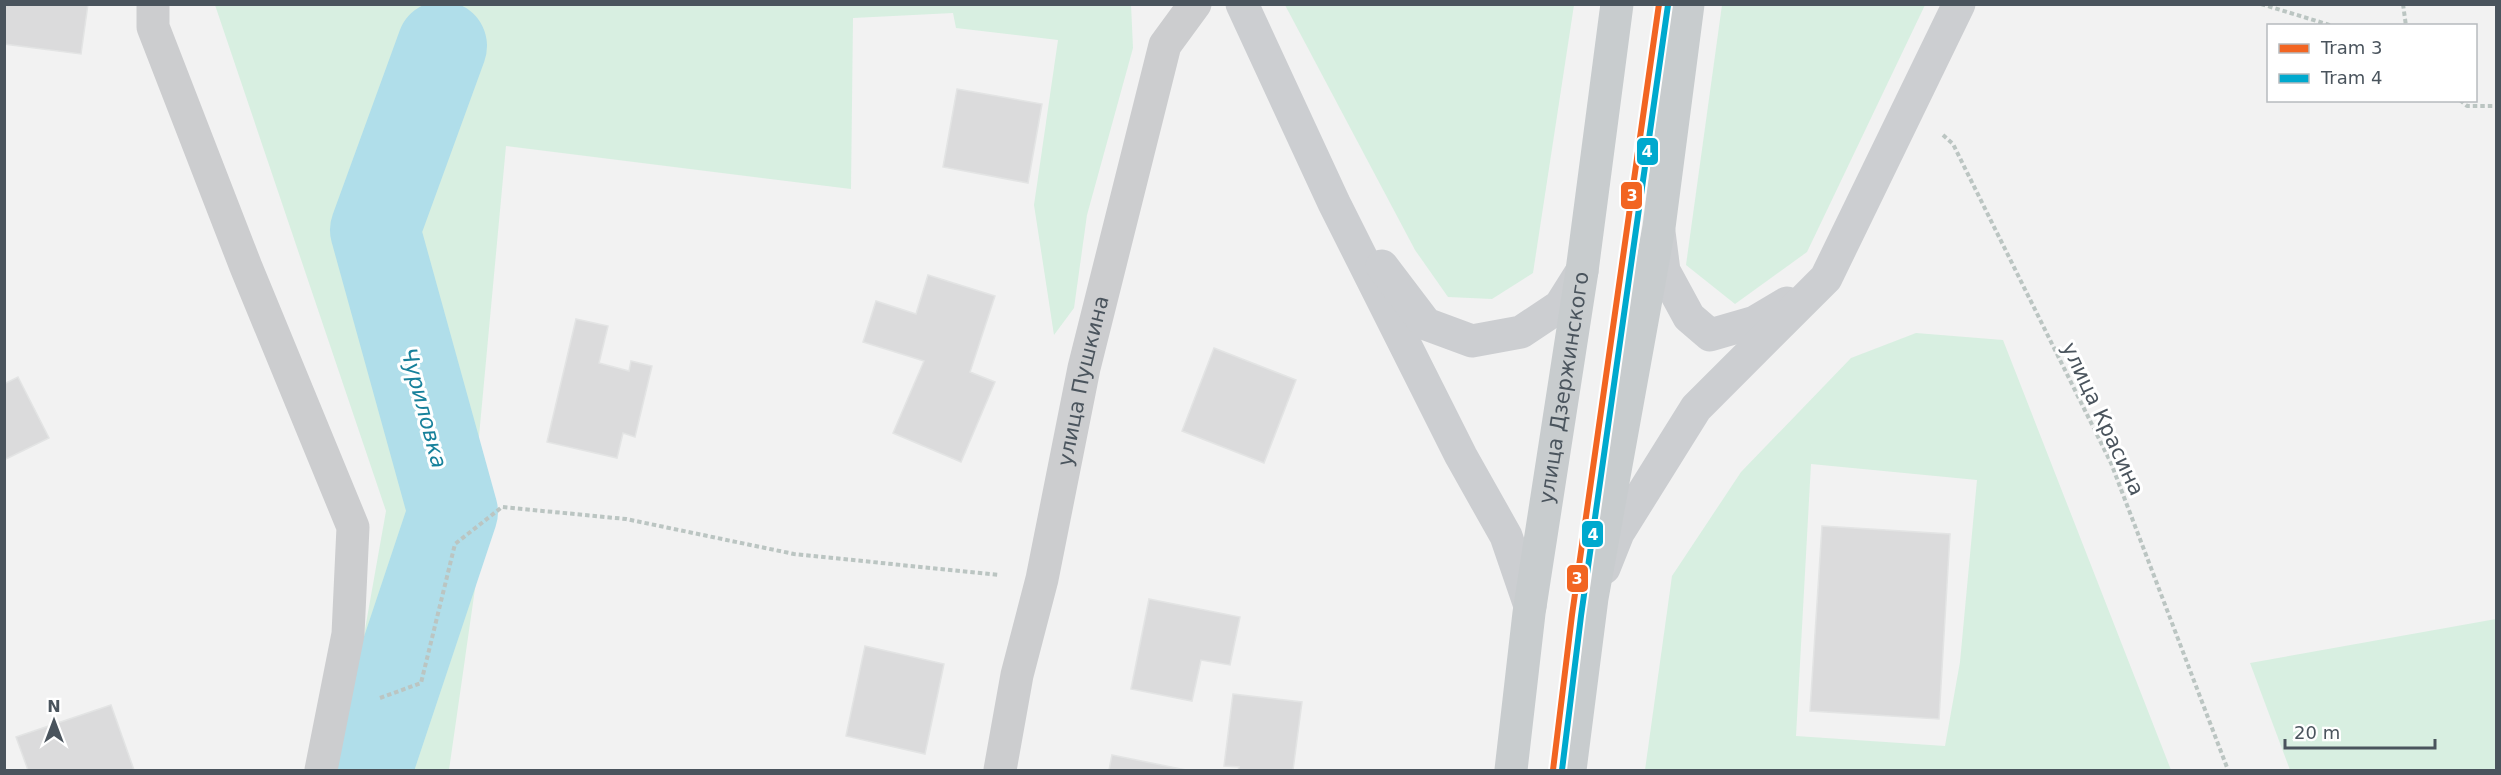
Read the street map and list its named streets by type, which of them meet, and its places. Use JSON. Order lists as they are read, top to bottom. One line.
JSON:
{"streets":{"main road":["улица Дзержинского"],"street":["улица Пушкина"],"path":["улица Красина"]},"water":["Чуриловка"],"lines":["tram line 3","tram line 4"],"legend":["Tram 3","Tram 4"],"scale_bar":"20 m","north":"top"}
